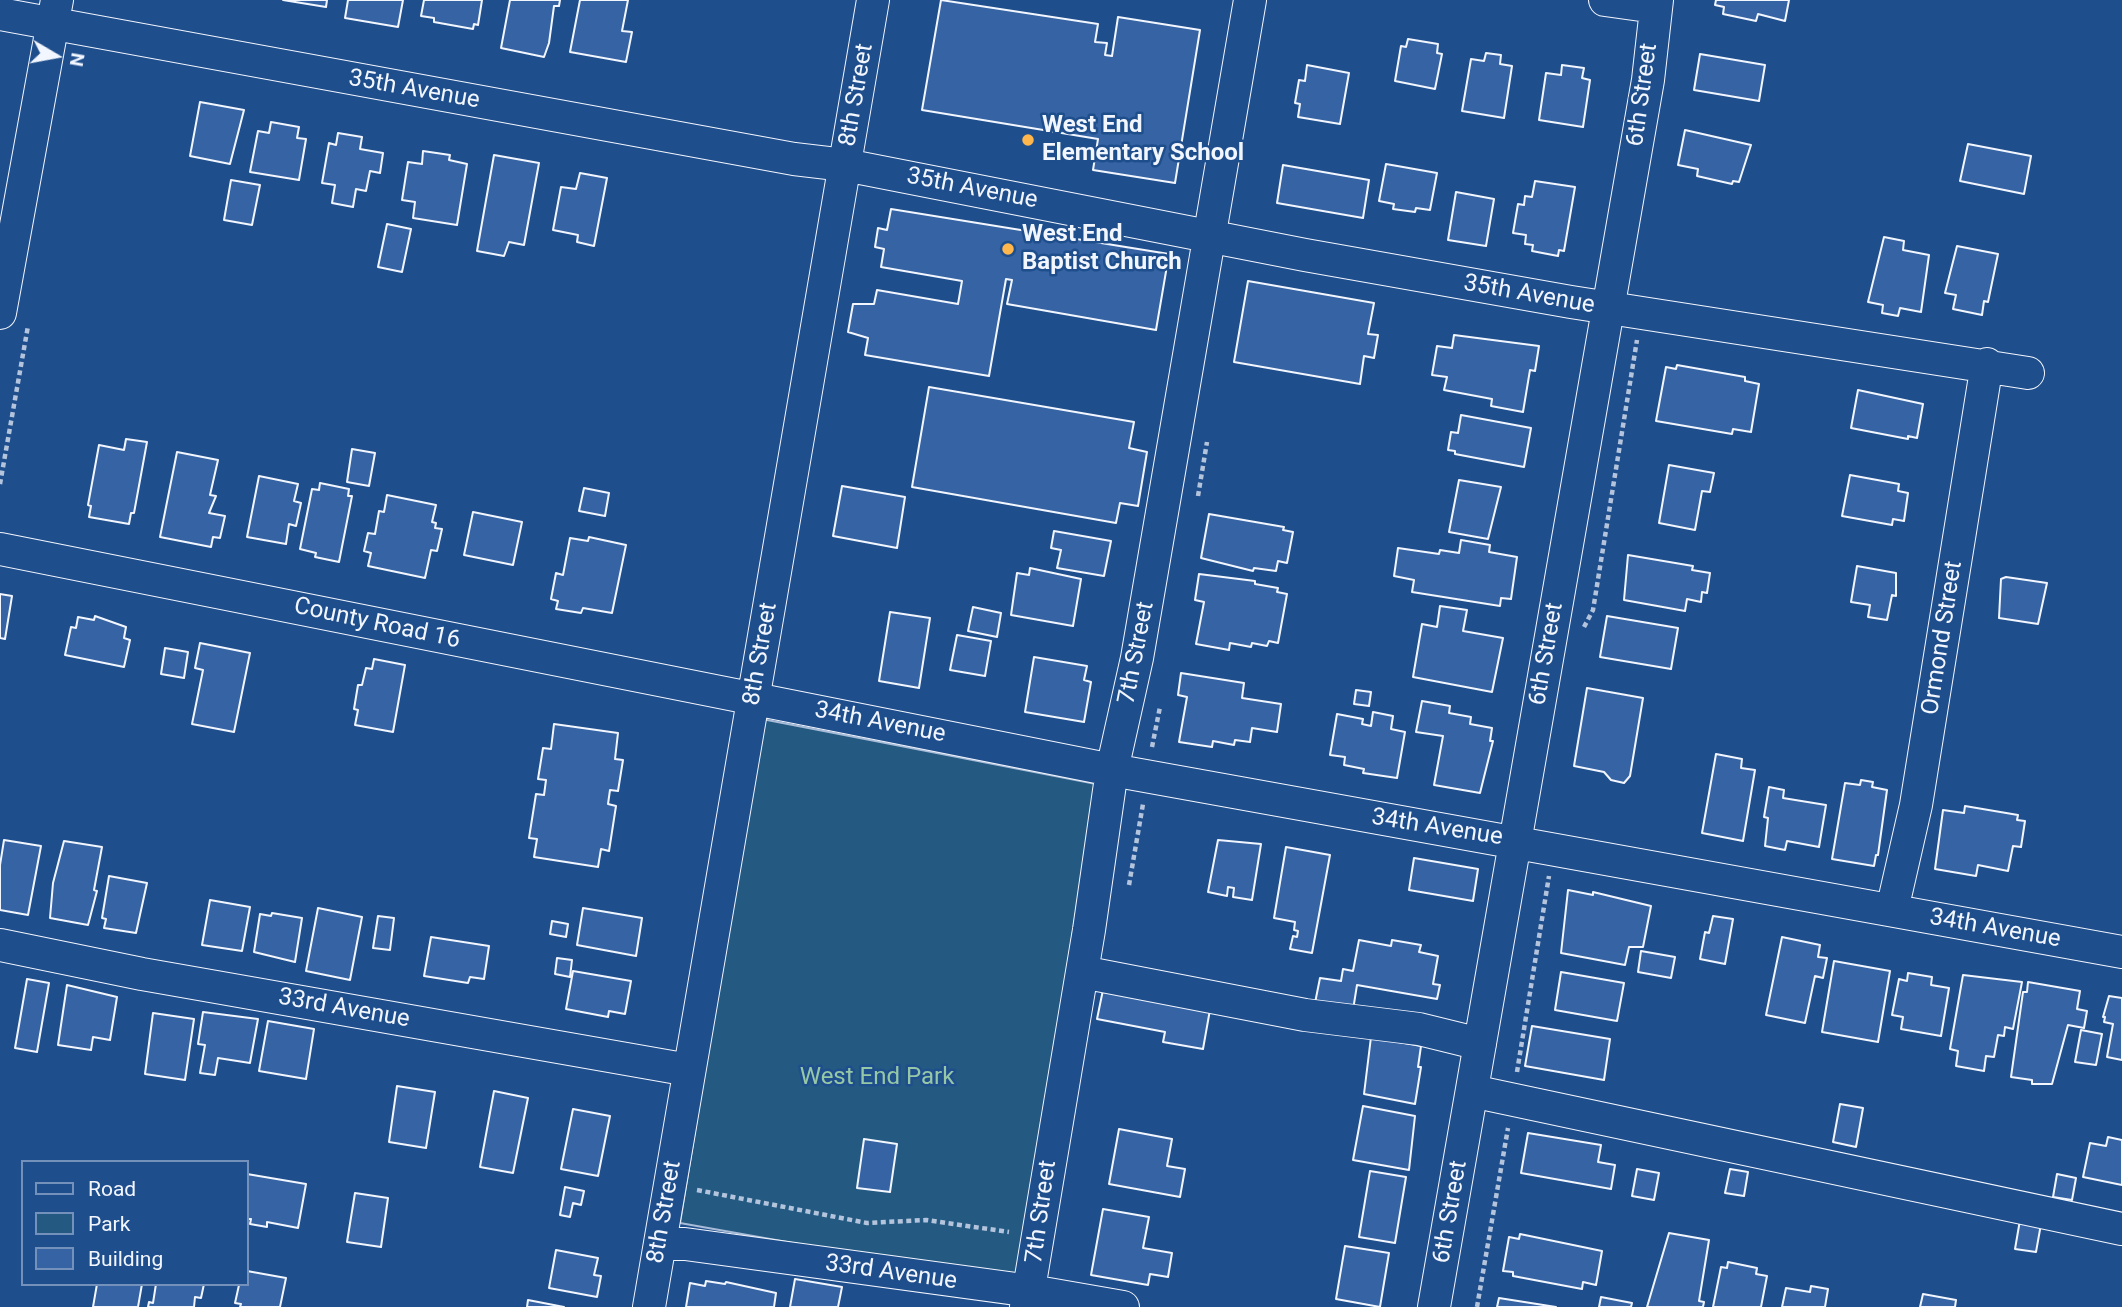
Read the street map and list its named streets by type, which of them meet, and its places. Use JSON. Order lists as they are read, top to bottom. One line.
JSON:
{"streets":{"street":["35th Avenue","8th Street","6th Street","County Road 16","Ormond Street","7th Street","34th Avenue","33rd Avenue"]},"crossings":[["35th Avenue","8th Street"],["35th Avenue","6th Street"],["35th Avenue","Ormond Street"],["35th Avenue","7th Street"],["8th Street","County Road 16"],["8th Street","34th Avenue"],["8th Street","33rd Avenue"],["6th Street","34th Avenue"],["County Road 16","34th Avenue"],["Ormond Street","34th Avenue"],["7th Street","34th Avenue"],["7th Street","33rd Avenue"]],"parks":["West End Park"],"places":["West End Elementary School","West End Baptist Church"],"legend":["Road","Park","Building"],"north":"right"}
